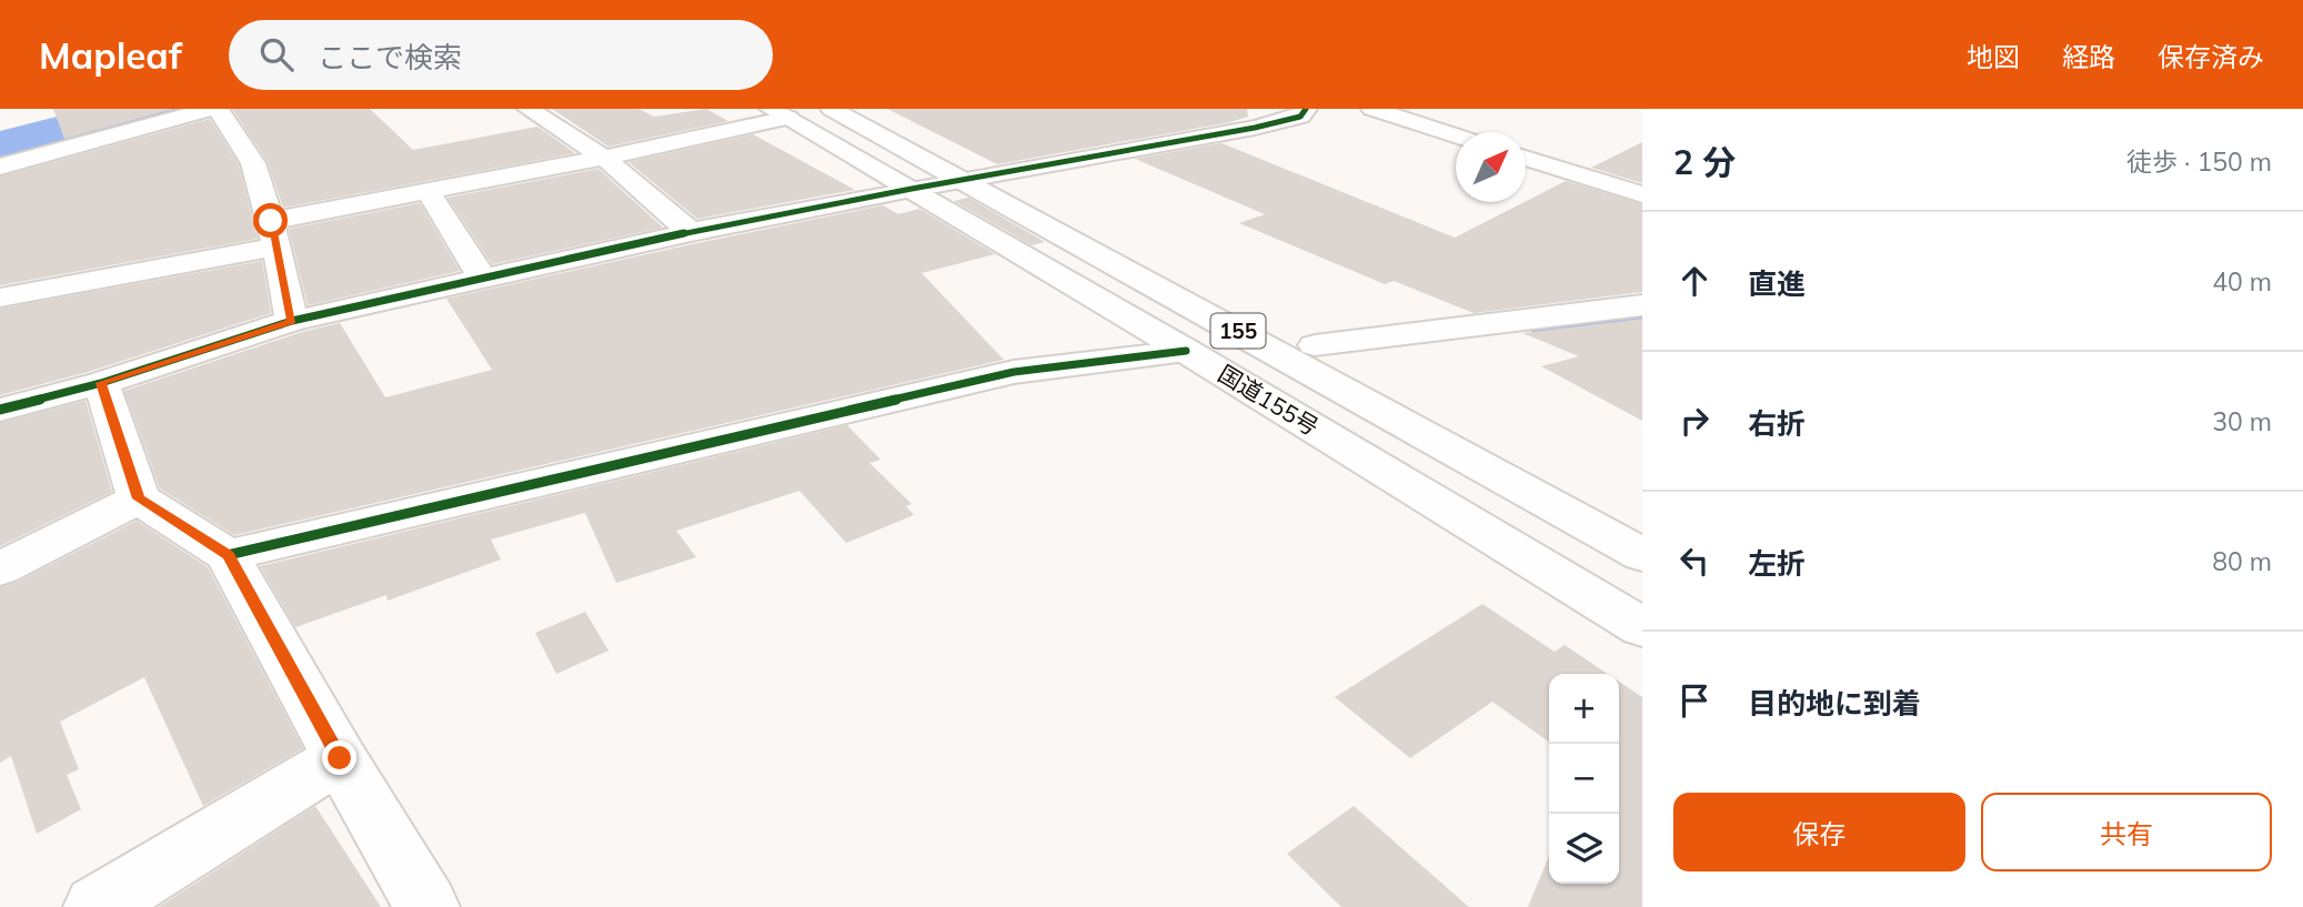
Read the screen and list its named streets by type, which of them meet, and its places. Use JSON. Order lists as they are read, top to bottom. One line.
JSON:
{"streets":{"main road":["155","国道155号"]},"north":"top right","page":{"header":"Mapleaf","search":"ここで検索","nav":["地図","経路","保存済み"],"heading":["2 分","徒歩 · 150 m"],"list":[["直進","40 m"],["右折","30 m"],["左折","80 m"],"目的地に到着"],"map_buttons":["+","−"],"buttons":["保存","共有"]}}
